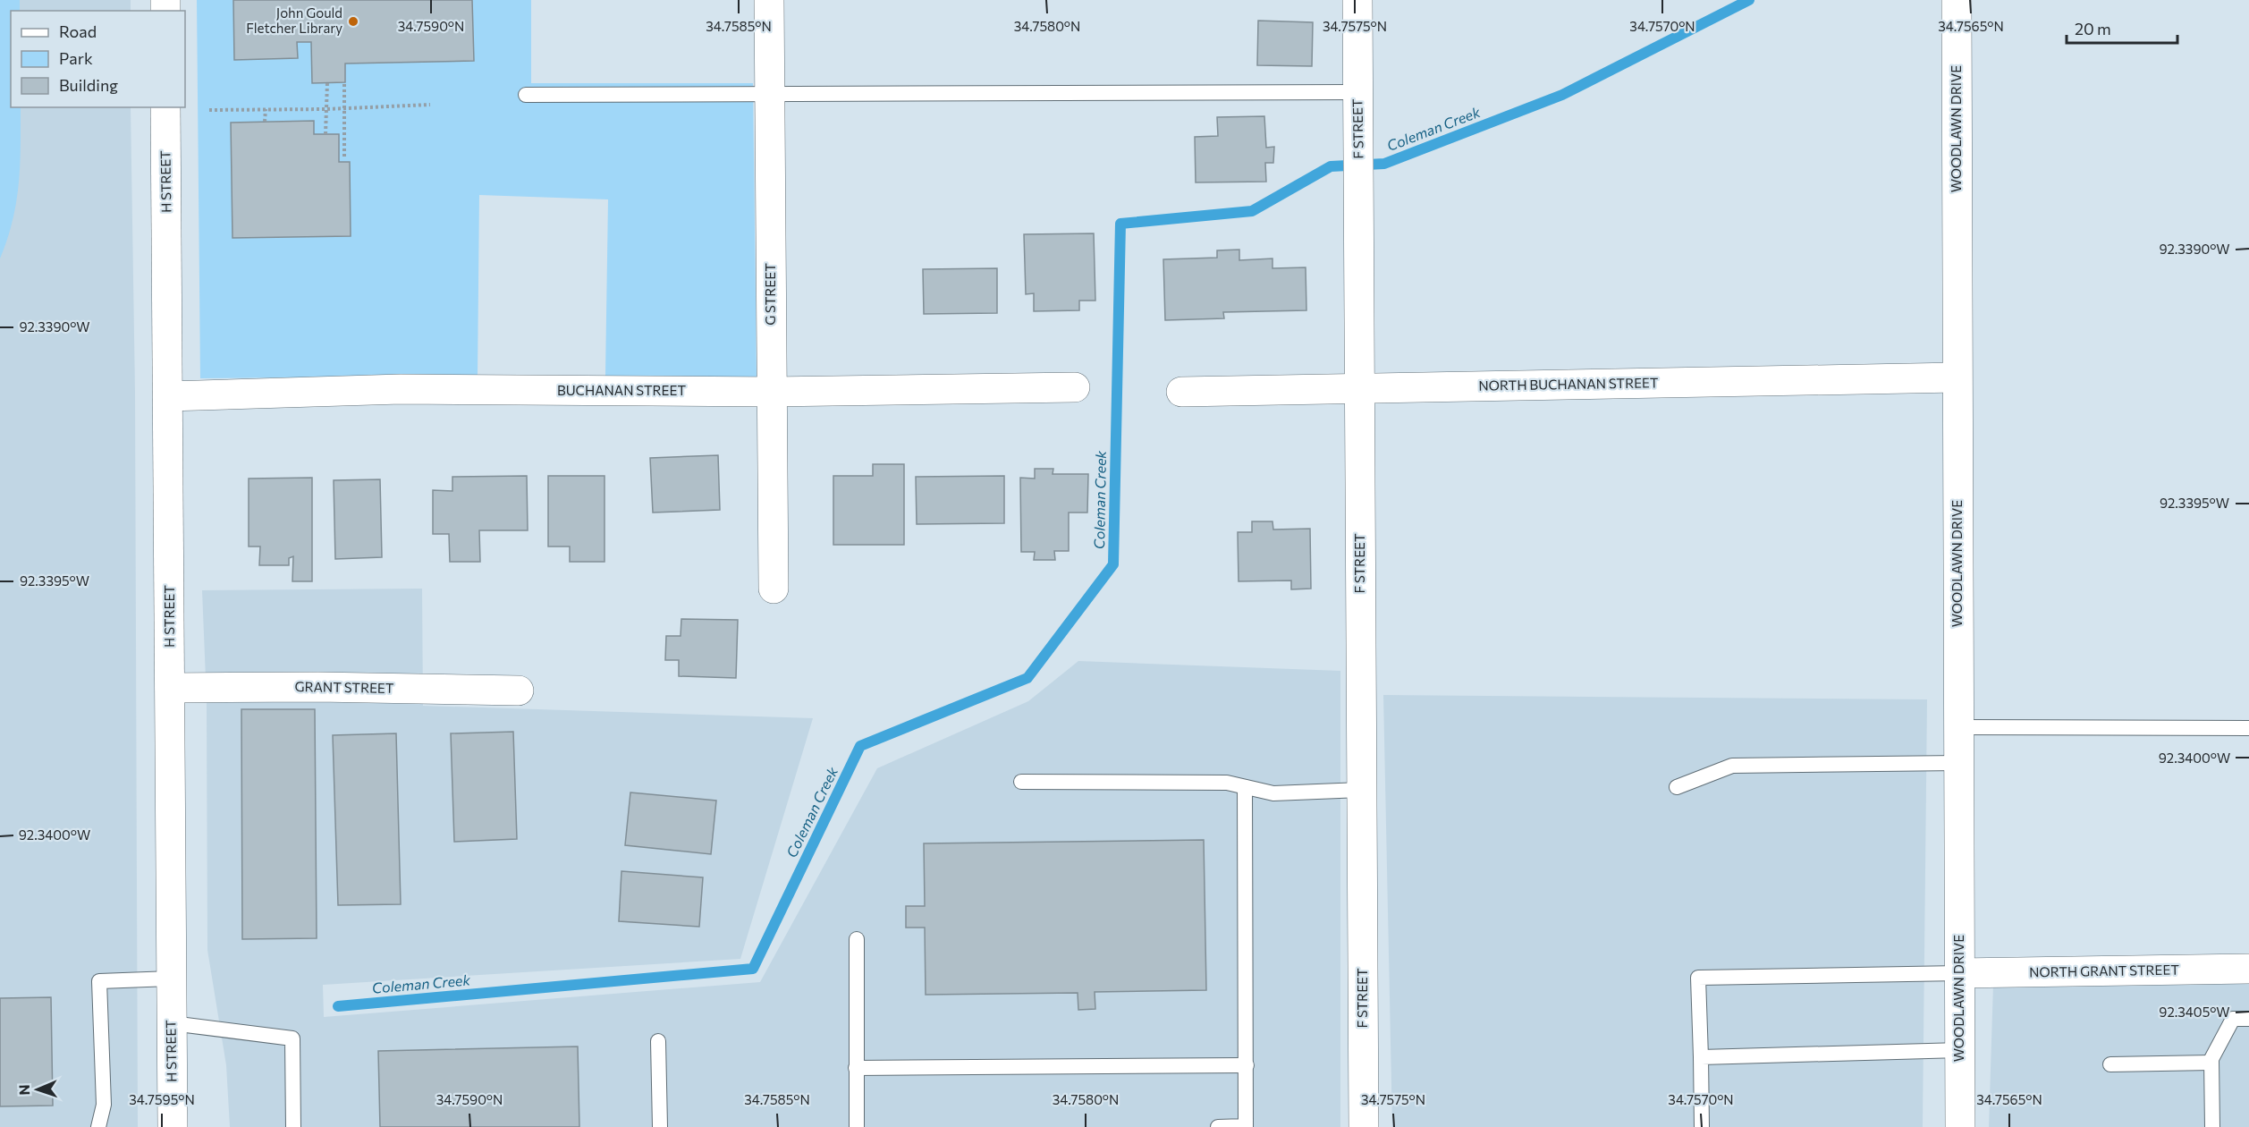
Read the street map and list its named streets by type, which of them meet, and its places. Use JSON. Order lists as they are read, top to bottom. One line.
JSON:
{"streets":{"street":["F STREET","WOODLAWN DRIVE","H STREET","G STREET","NORTH BUCHANAN STREET","BUCHANAN STREET","GRANT STREET","NORTH GRANT STREET"]},"crossings":[["F STREET","NORTH BUCHANAN STREET"],["WOODLAWN DRIVE","NORTH BUCHANAN STREET"],["WOODLAWN DRIVE","NORTH GRANT STREET"],["H STREET","BUCHANAN STREET"],["H STREET","GRANT STREET"],["G STREET","BUCHANAN STREET"]],"water":["Coleman Creek"],"places":["John Gould Fletcher Library"],"legend":["Road","Park","Building"],"scale_bar":"20 m","north":"left","coordinates":["34.7590°N","34.7585°N","34.7580°N","34.7575°N","34.7570°N","34.7565°N","92.3390°W","92.3395°W","92.3400°W","92.3405°W","34.7595°N"]}
